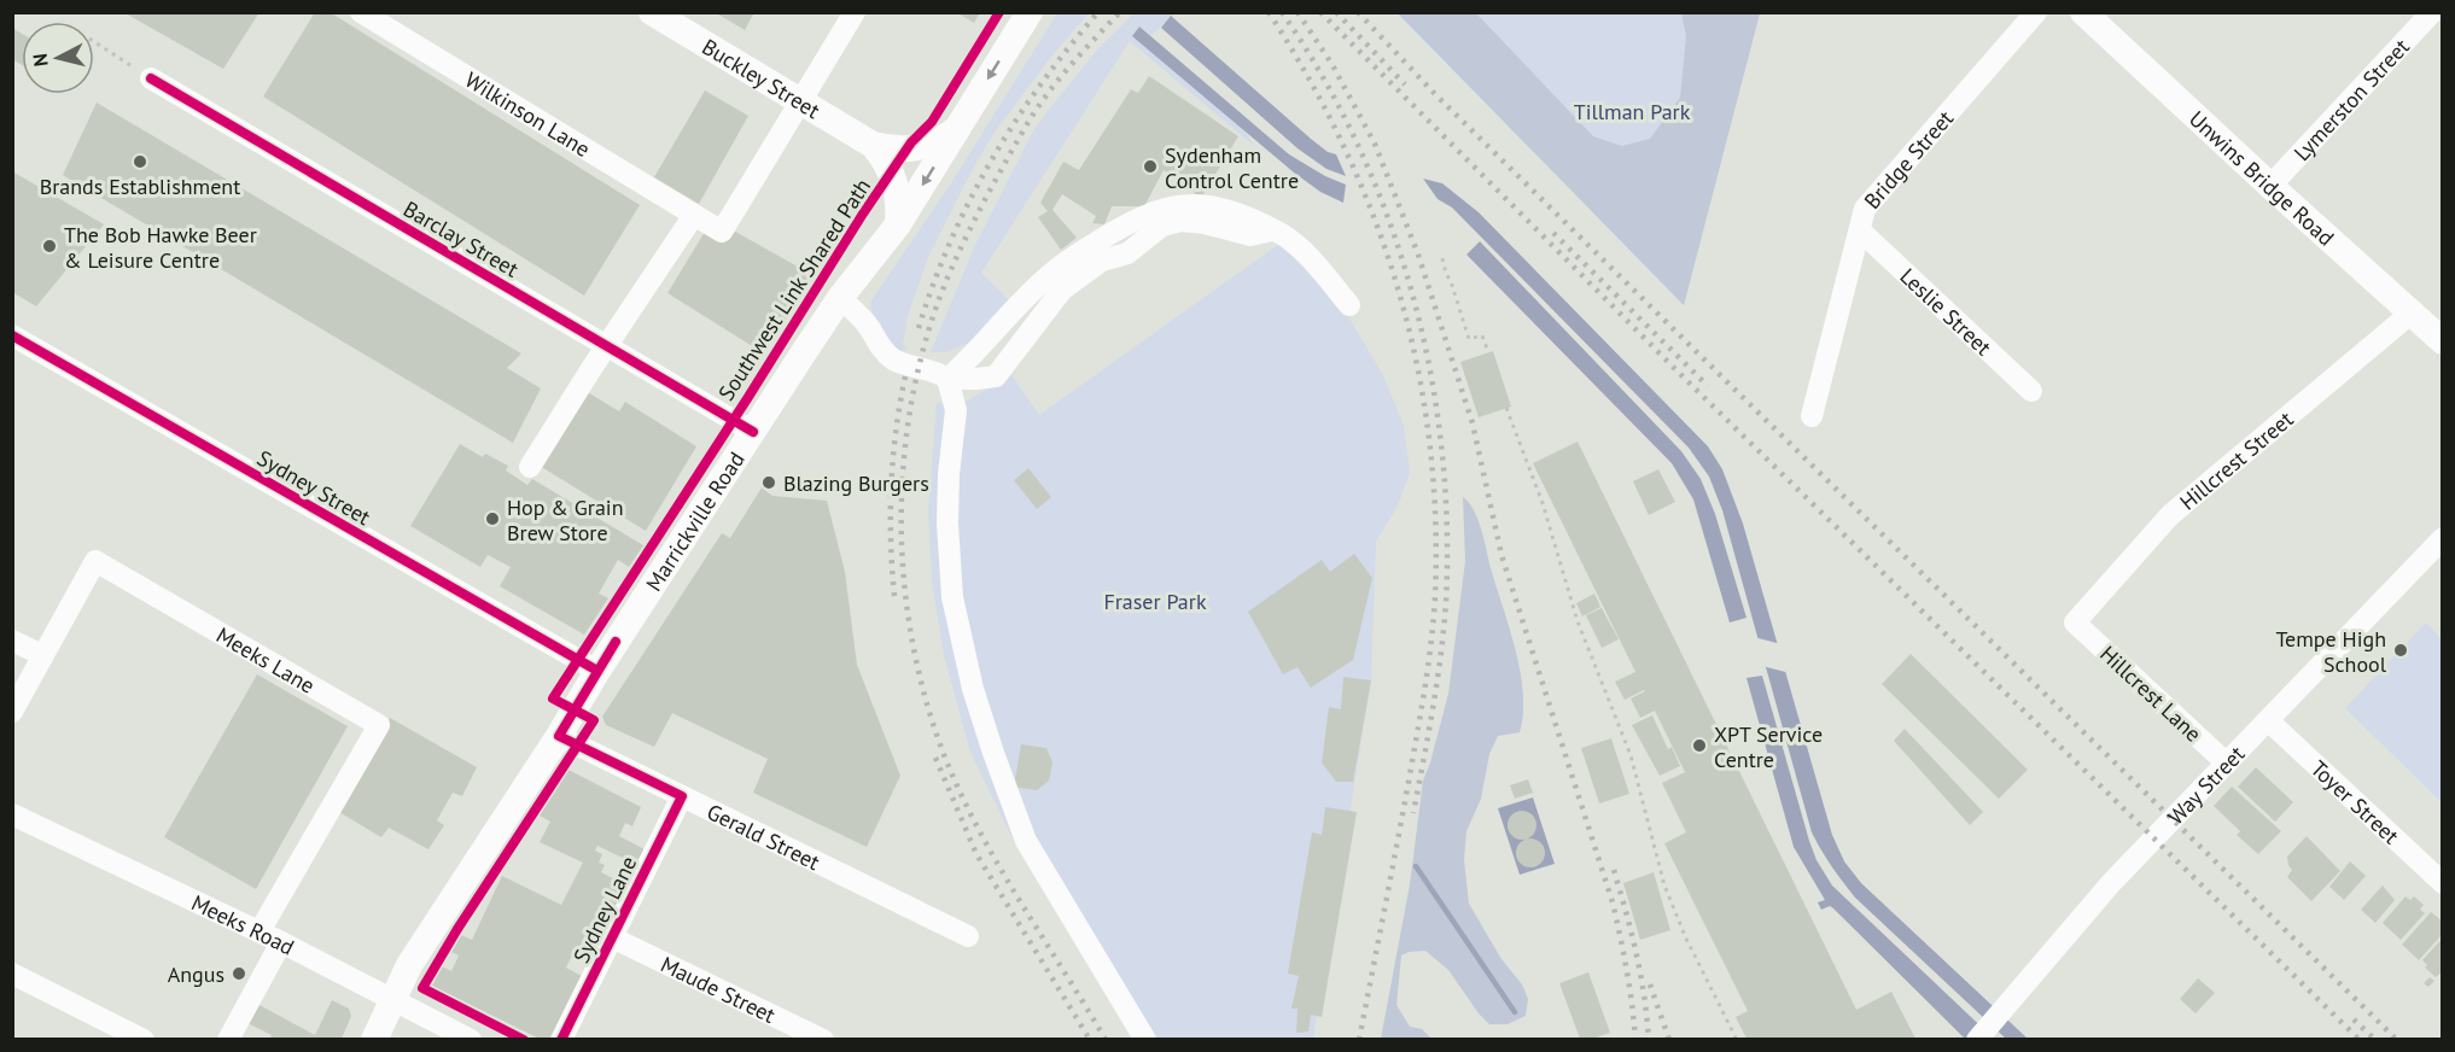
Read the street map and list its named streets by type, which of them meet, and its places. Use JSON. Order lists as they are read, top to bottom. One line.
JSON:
{"streets":{"main road":["Buckley Street","Unwins Bridge Road","Marrickville Road"],"street":["Lymerston Street","Wilkinson Lane","Bridge Street","Barclay Street","Leslie Street","Hillcrest Street","Sydney Street","Meeks Lane","Hillcrest Lane","Way Street","Toyer Street","Gerald Street","Sydney Lane","Meeks Road","Maude Street"],"cycle path":["Southwest Link Shared Path"]},"crossings":[["Buckley Street","Wilkinson Lane"],["Buckley Street","Marrickville Road"],["Lymerston Street","Unwins Bridge Road"],["Bridge Street","Leslie Street"],["Unwins Bridge Road","Hillcrest Street"],["Barclay Street","Marrickville Road"],["Hillcrest Street","Hillcrest Lane"],["Sydney Street","Marrickville Road"],["Marrickville Road","Gerald Street"],["Marrickville Road","Meeks Road"],["Meeks Lane","Meeks Road"],["Hillcrest Lane","Way Street"],["Way Street","Toyer Street"],["Gerald Street","Sydney Lane"],["Sydney Lane","Maude Street"]],"parks":["Tillman Park","Fraser Park"],"places":["Brands Establishment","Sydenham Control Centre","The Bob Hawke Beer & Leisure Centre","Blazing Burgers","Hop & Grain Brew Store","Tempe High School","XPT Service Centre","Angus"],"north":"left"}
